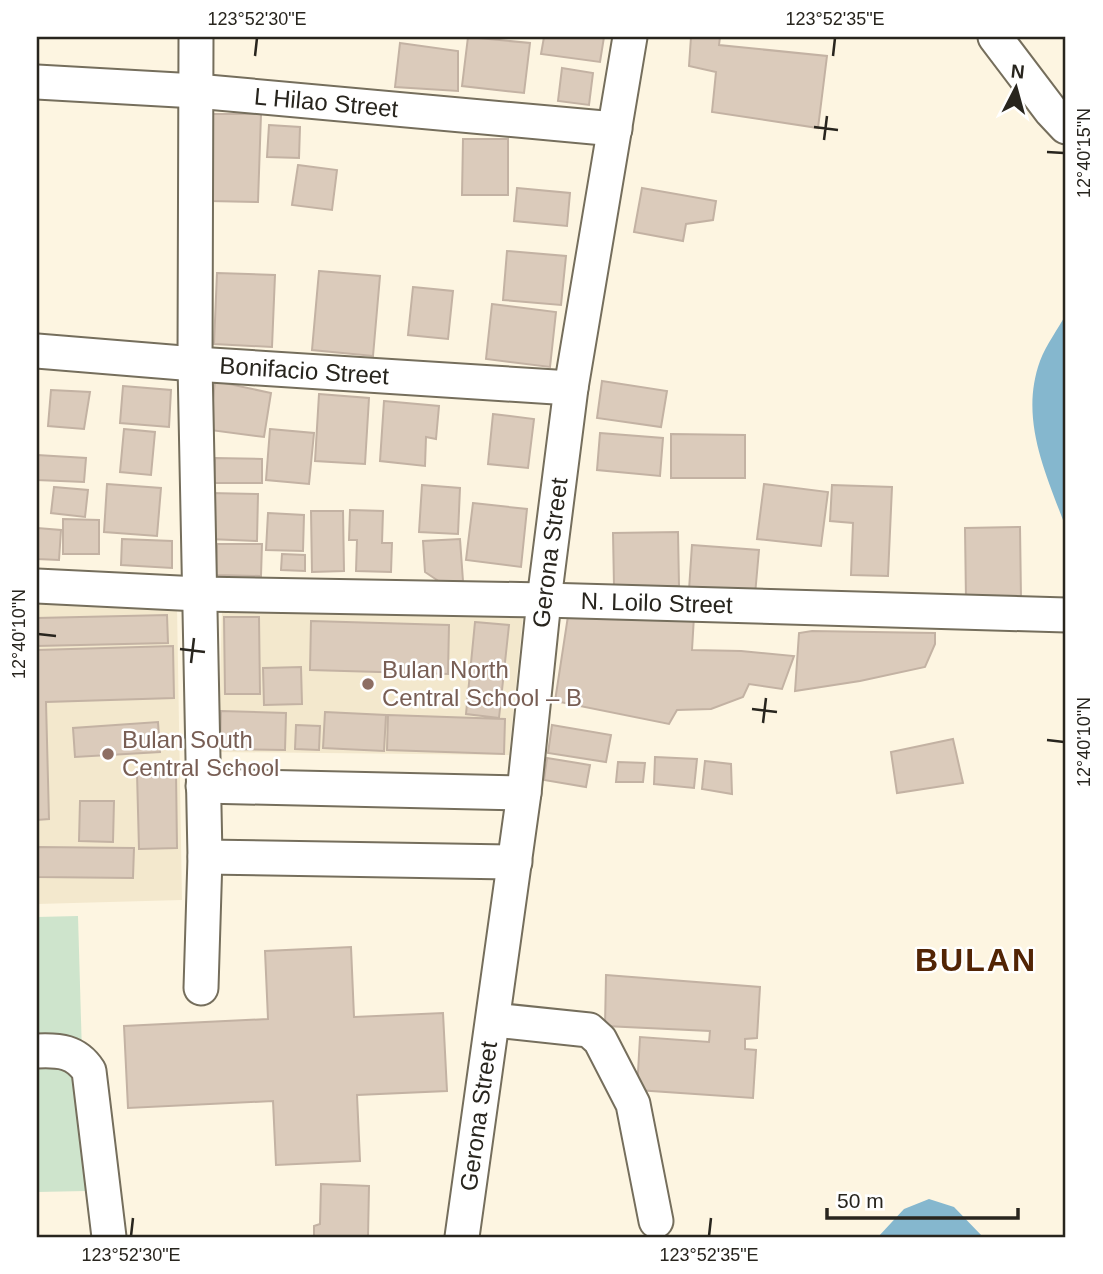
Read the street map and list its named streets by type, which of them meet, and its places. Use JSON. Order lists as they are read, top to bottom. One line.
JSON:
{"streets":{"street":["L Hilao Street","Bonifacio Street","Gerona Street","N. Loilo Street"]},"crossings":[["L Hilao Street","Gerona Street"],["Bonifacio Street","Gerona Street"],["Gerona Street","N. Loilo Street"]],"districts":["BULAN"],"places":["Bulan North Central School – B","Bulan South Central School"],"scale_bar":"50 m","north":"top","coordinates":["123°52'30\"E","123°52'35\"E","12°40'15\"N","12°40'10\"N"]}
